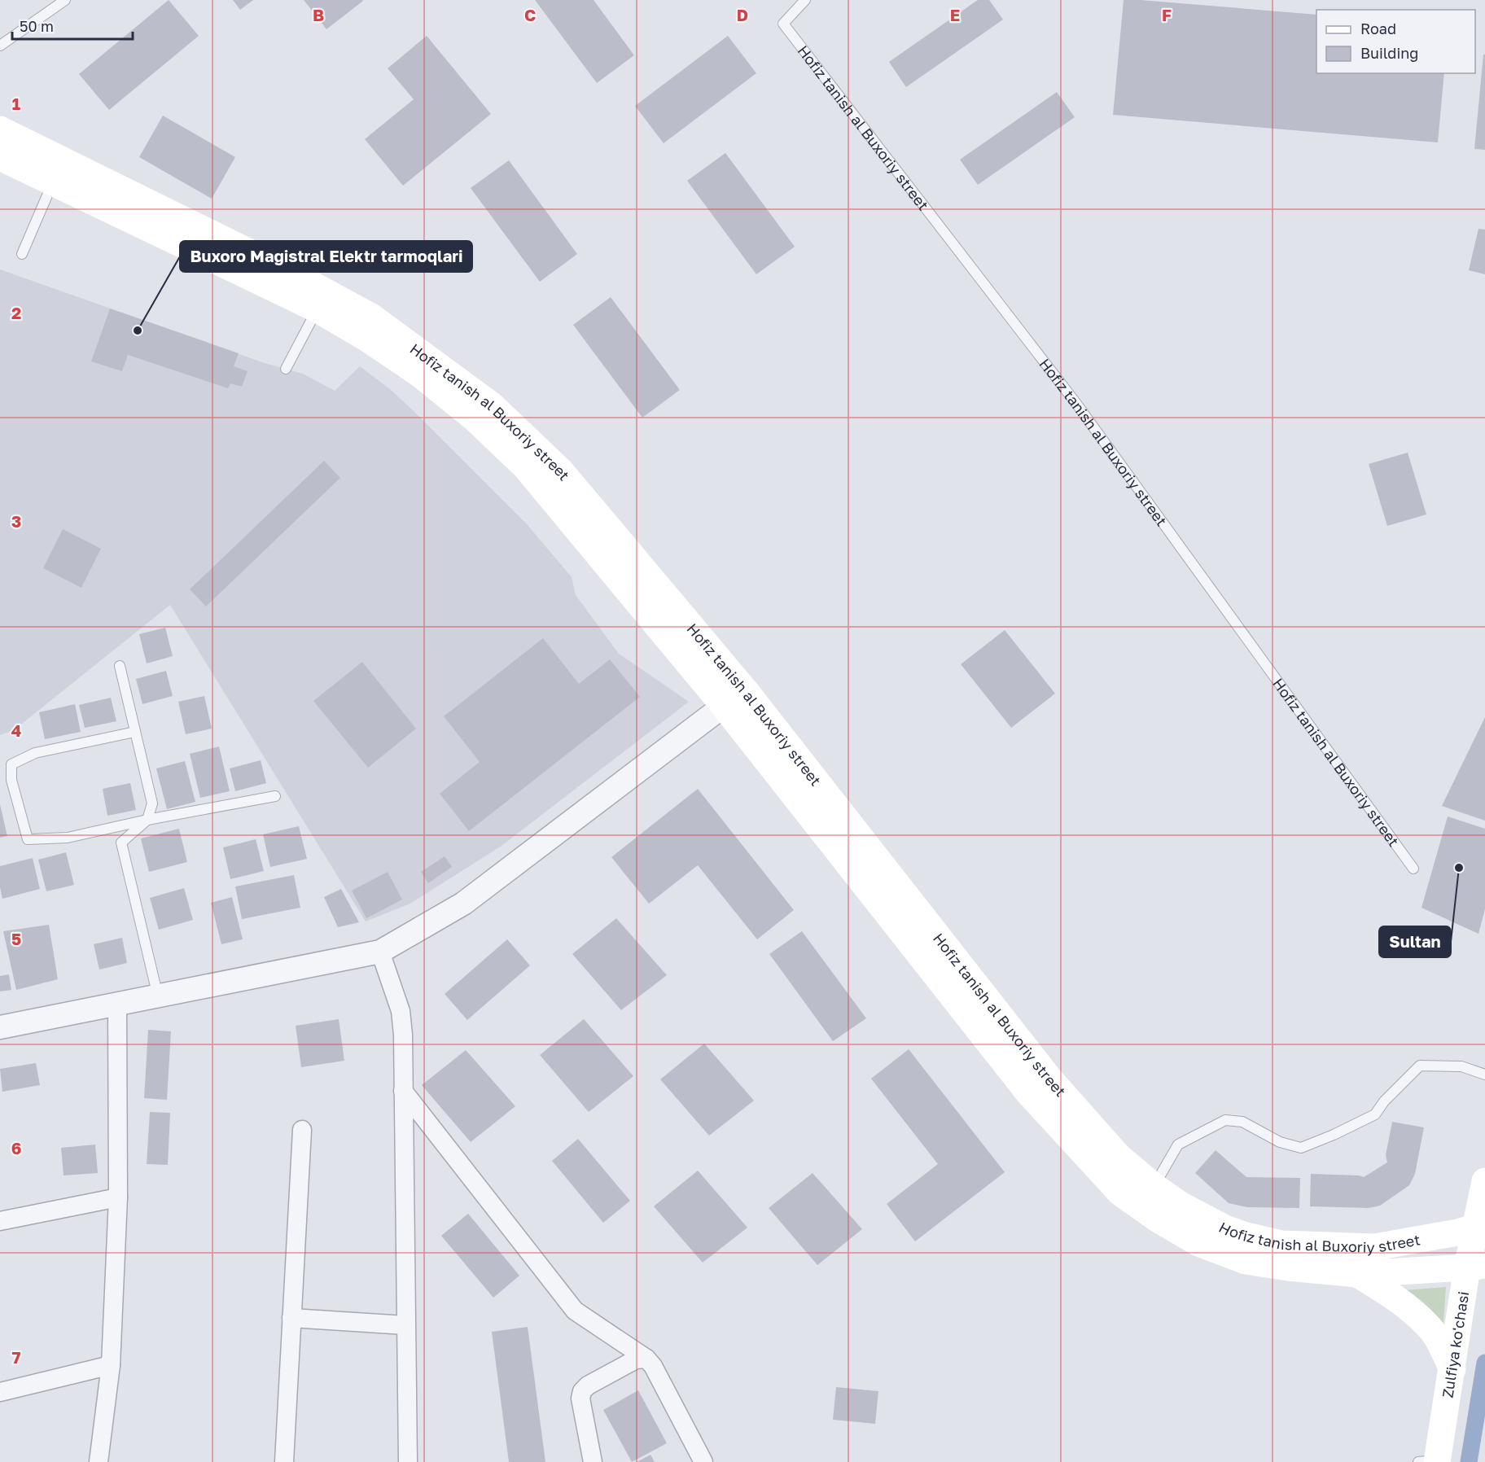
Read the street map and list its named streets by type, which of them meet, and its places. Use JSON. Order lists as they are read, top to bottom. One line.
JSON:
{"streets":{"main road":["Hofiz tanish al Buxoriy street","Zulfiya ko'chasi"]},"crossings":[["Hofiz tanish al Buxoriy street","Zulfiya ko'chasi"]],"places":["Buxoro Magistral Elektr tarmoqlari","Sultan"],"legend":["Road","Building"],"scale_bar":"50 m","grid":{"columns":["B","C","D","E","F"],"rows":["1","2","3","4","5","6","7"]}}
